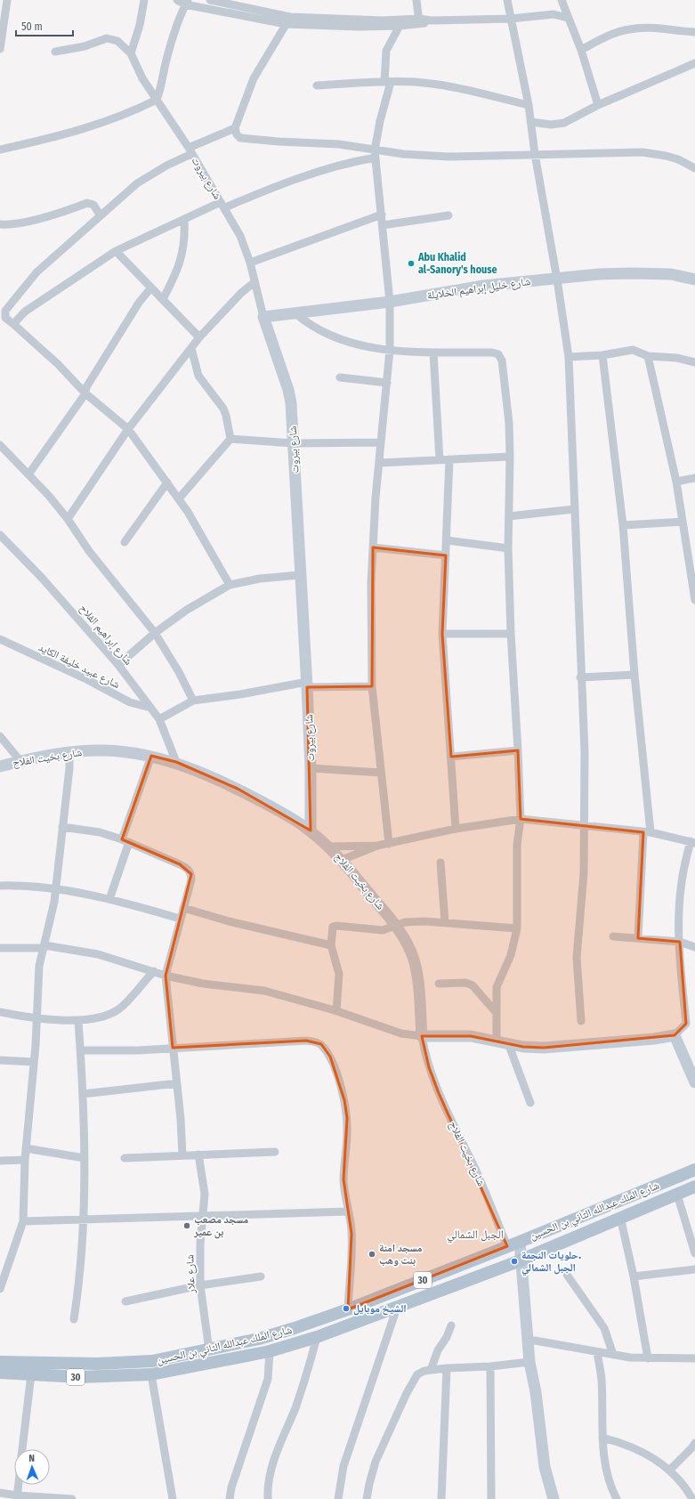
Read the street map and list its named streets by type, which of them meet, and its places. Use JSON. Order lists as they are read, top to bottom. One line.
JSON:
{"streets":{"main road":["شارع الملك عبدالله الثاني بن الحسين","30"],"street":["شارع بيروت","شارع خليل إبراهيم الخلايلة","شارع إبراهيم الفلاح","شارع عبيد خليفة الكايد","شارع بخيت الفلاح","شارع علار"]},"crossings":[["شارع بيروت","شارع خليل إبراهيم الخلايلة"],["شارع بيروت","شارع بخيت الفلاح"],["شارع إبراهيم الفلاح","شارع عبيد خليفة الكايد"],["شارع إبراهيم الفلاح","شارع بخيت الفلاح"],["شارع بخيت الفلاح","شارع الملك عبدالله الثاني بن الحسين"],["شارع الملك عبدالله الثاني بن الحسين","شارع علار"]],"districts":["الجبل الشمالي"],"places":["Abu Khalid al-Sanory's house","مسجد مصعب بن عمير","مسجد امنة بنت وهب","حلويات النجمة. الجبل الشمالي","الشيخ موبايل"],"scale_bar":"50 m","north":"top"}
